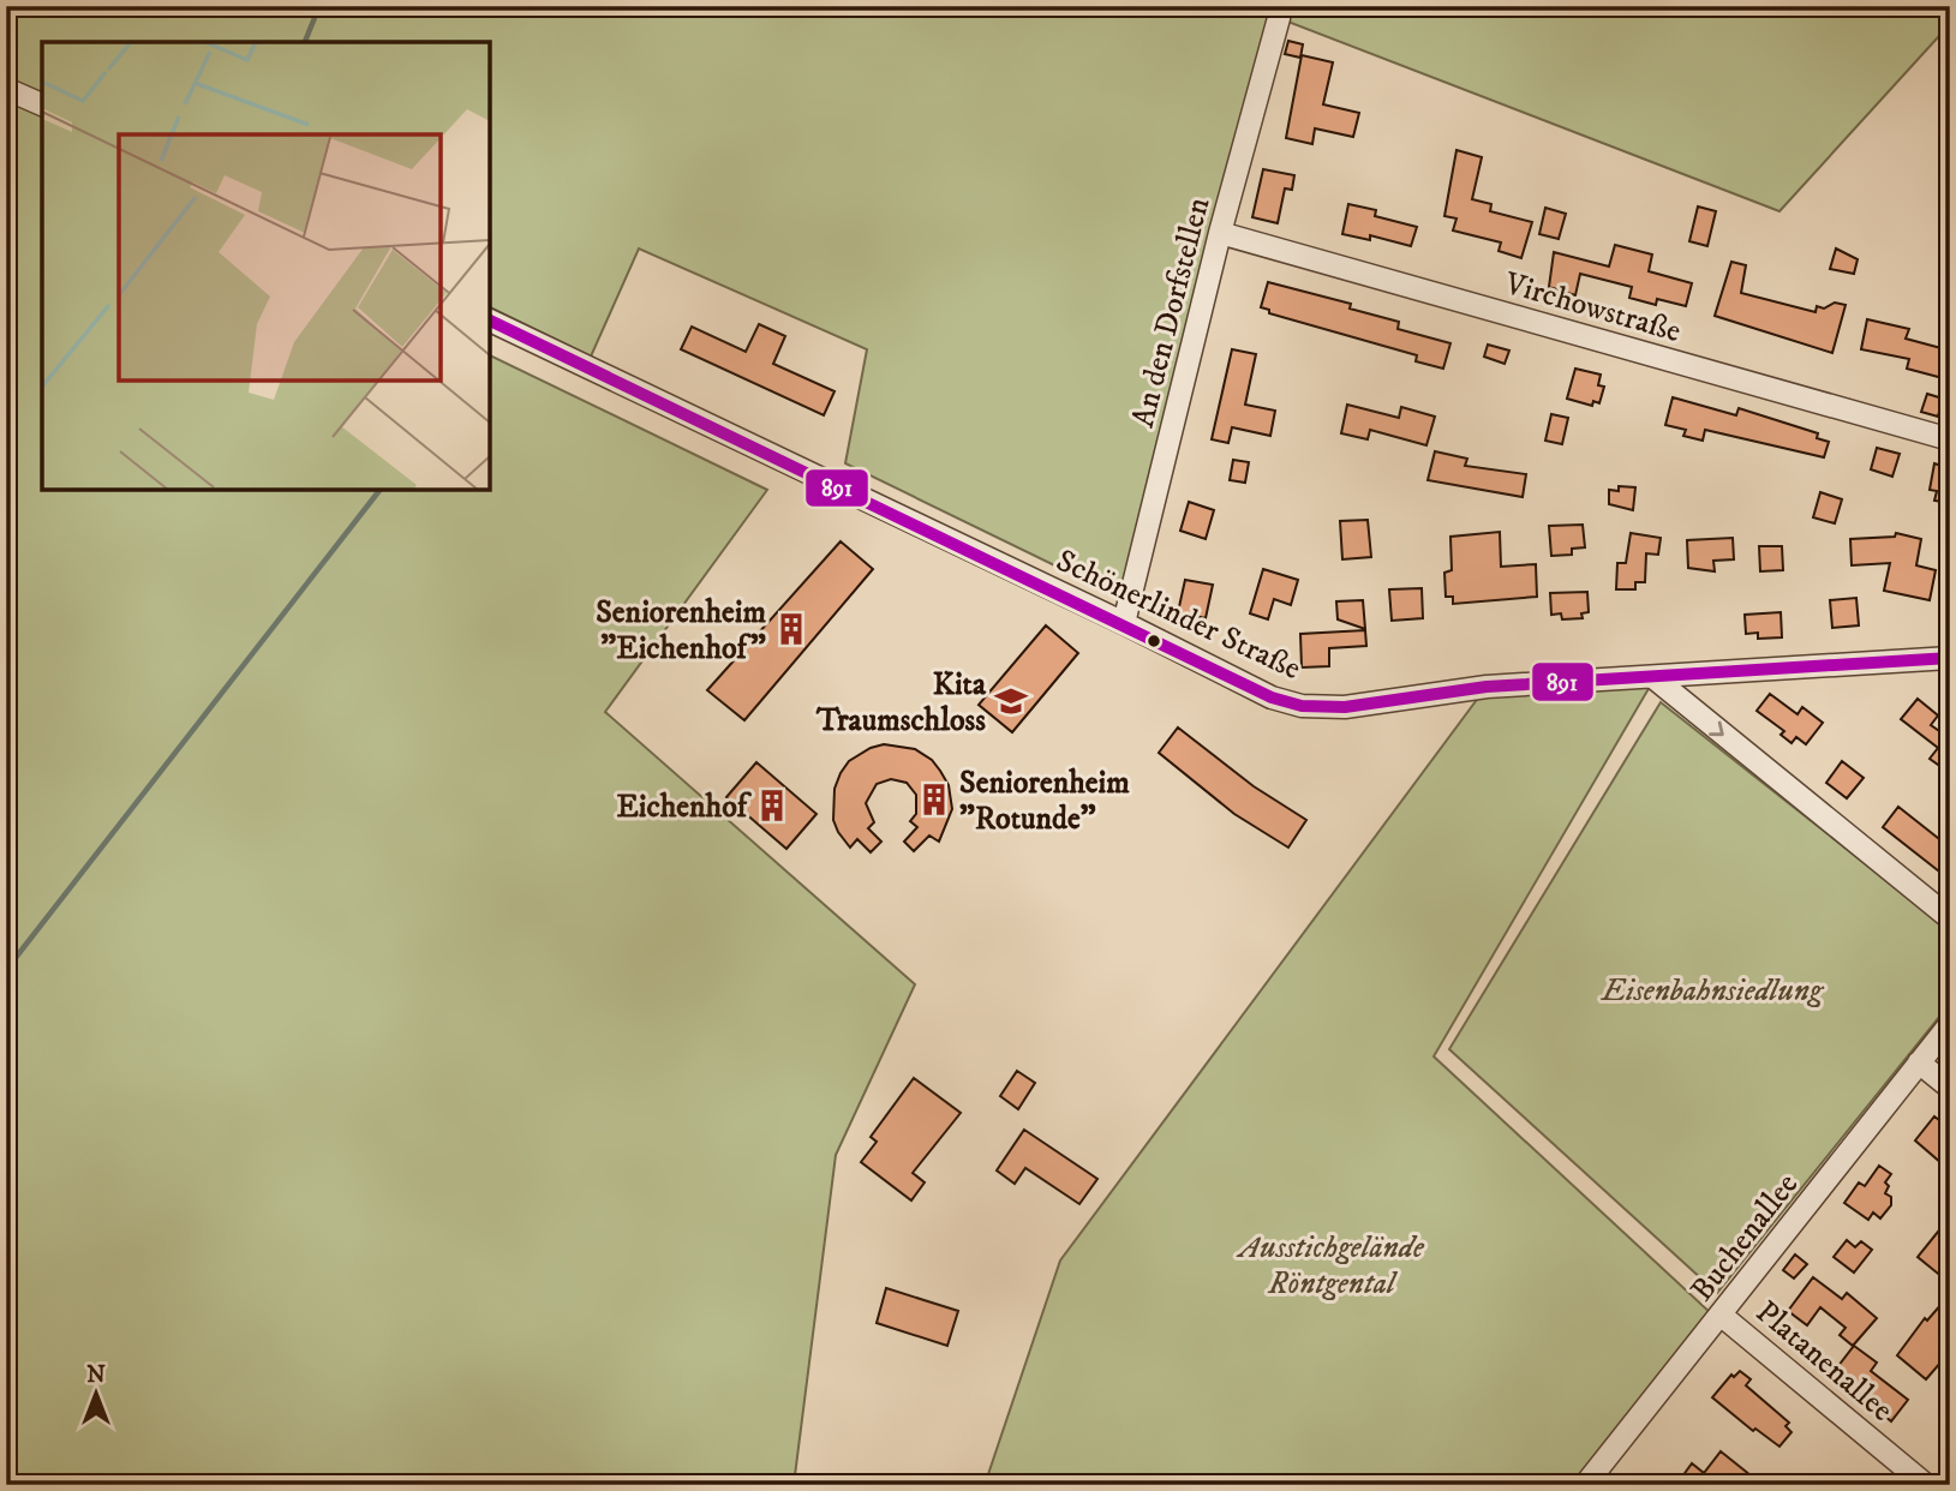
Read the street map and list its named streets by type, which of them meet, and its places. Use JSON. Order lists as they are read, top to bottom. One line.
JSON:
{"streets":{"street":["Virchowstraße","An den Dorfstellen","Schönerlinder Straße","Buchenallee","Platanenallee"]},"crossings":[["Virchowstraße","An den Dorfstellen"],["An den Dorfstellen","Schönerlinder Straße"],["Buchenallee","Platanenallee"]],"parks":["Eisenbahnsiedlung","Ausstichgelände Röntgental"],"places":{"building":["Seniorenheim \"Eichenhof\"","Seniorenheim \"Rotunde\"","Eichenhof"],"school or university":["Kita Traumschloss"]},"lines":["transit line 891"],"north":"top"}
